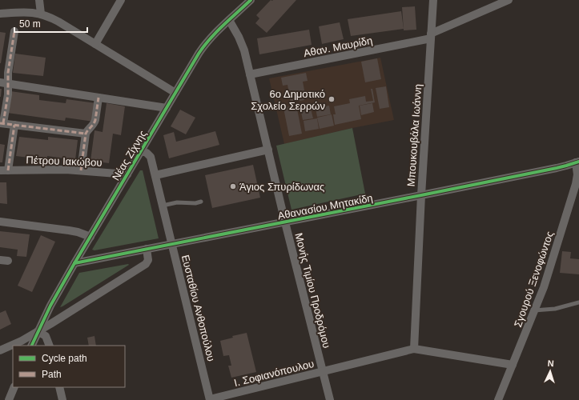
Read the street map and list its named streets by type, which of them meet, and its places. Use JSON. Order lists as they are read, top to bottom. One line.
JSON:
{"streets":{"street":["Αθαν. Μαυρίδη","Μπουκουβάλα Ιωάννη","Νέας Ζίχνης","Πέτρου Ιακώβου","Αθανασίου Μητακίδη","Σγουρού Ξενοφώντος","Μονής Τιμίου Προδρόμου","Ευσταθίου Ανθοπούλου","Ι. Σοφιανόπουλου"]},"crossings":[["Αθαν. Μαυρίδη","Μπουκουβάλα Ιωάννη"],["Αθαν. Μαυρίδη","Μονής Τιμίου Προδρόμου"],["Μπουκουβάλα Ιωάννη","Αθανασίου Μητακίδη"],["Μπουκουβάλα Ιωάννη","Ι. Σοφιανόπουλου"],["Νέας Ζίχνης","Πέτρου Ιακώβου"],["Νέας Ζίχνης","Αθανασίου Μητακίδη"],["Νέας Ζίχνης","Μονής Τιμίου Προδρόμου"],["Νέας Ζίχνης","Ευσταθίου Ανθοπούλου"],["Αθανασίου Μητακίδη","Σγουρού Ξενοφώντος"],["Αθανασίου Μητακίδη","Μονής Τιμίου Προδρόμου"],["Αθανασίου Μητακίδη","Ευσταθίου Ανθοπούλου"],["Σγουρού Ξενοφώντος","Ι. Σοφιανόπουλου"],["Μονής Τιμίου Προδρόμου","Ι. Σοφιανόπουλου"],["Ευσταθίου Ανθοπούλου","Ι. Σοφιανόπουλου"]],"places":["6ο Δημοτικό Σχολείο Σερρών","Άγιος Σπυρίδωνας"],"legend":["Cycle path","Path"],"scale_bar":"50 m","north":"top"}
